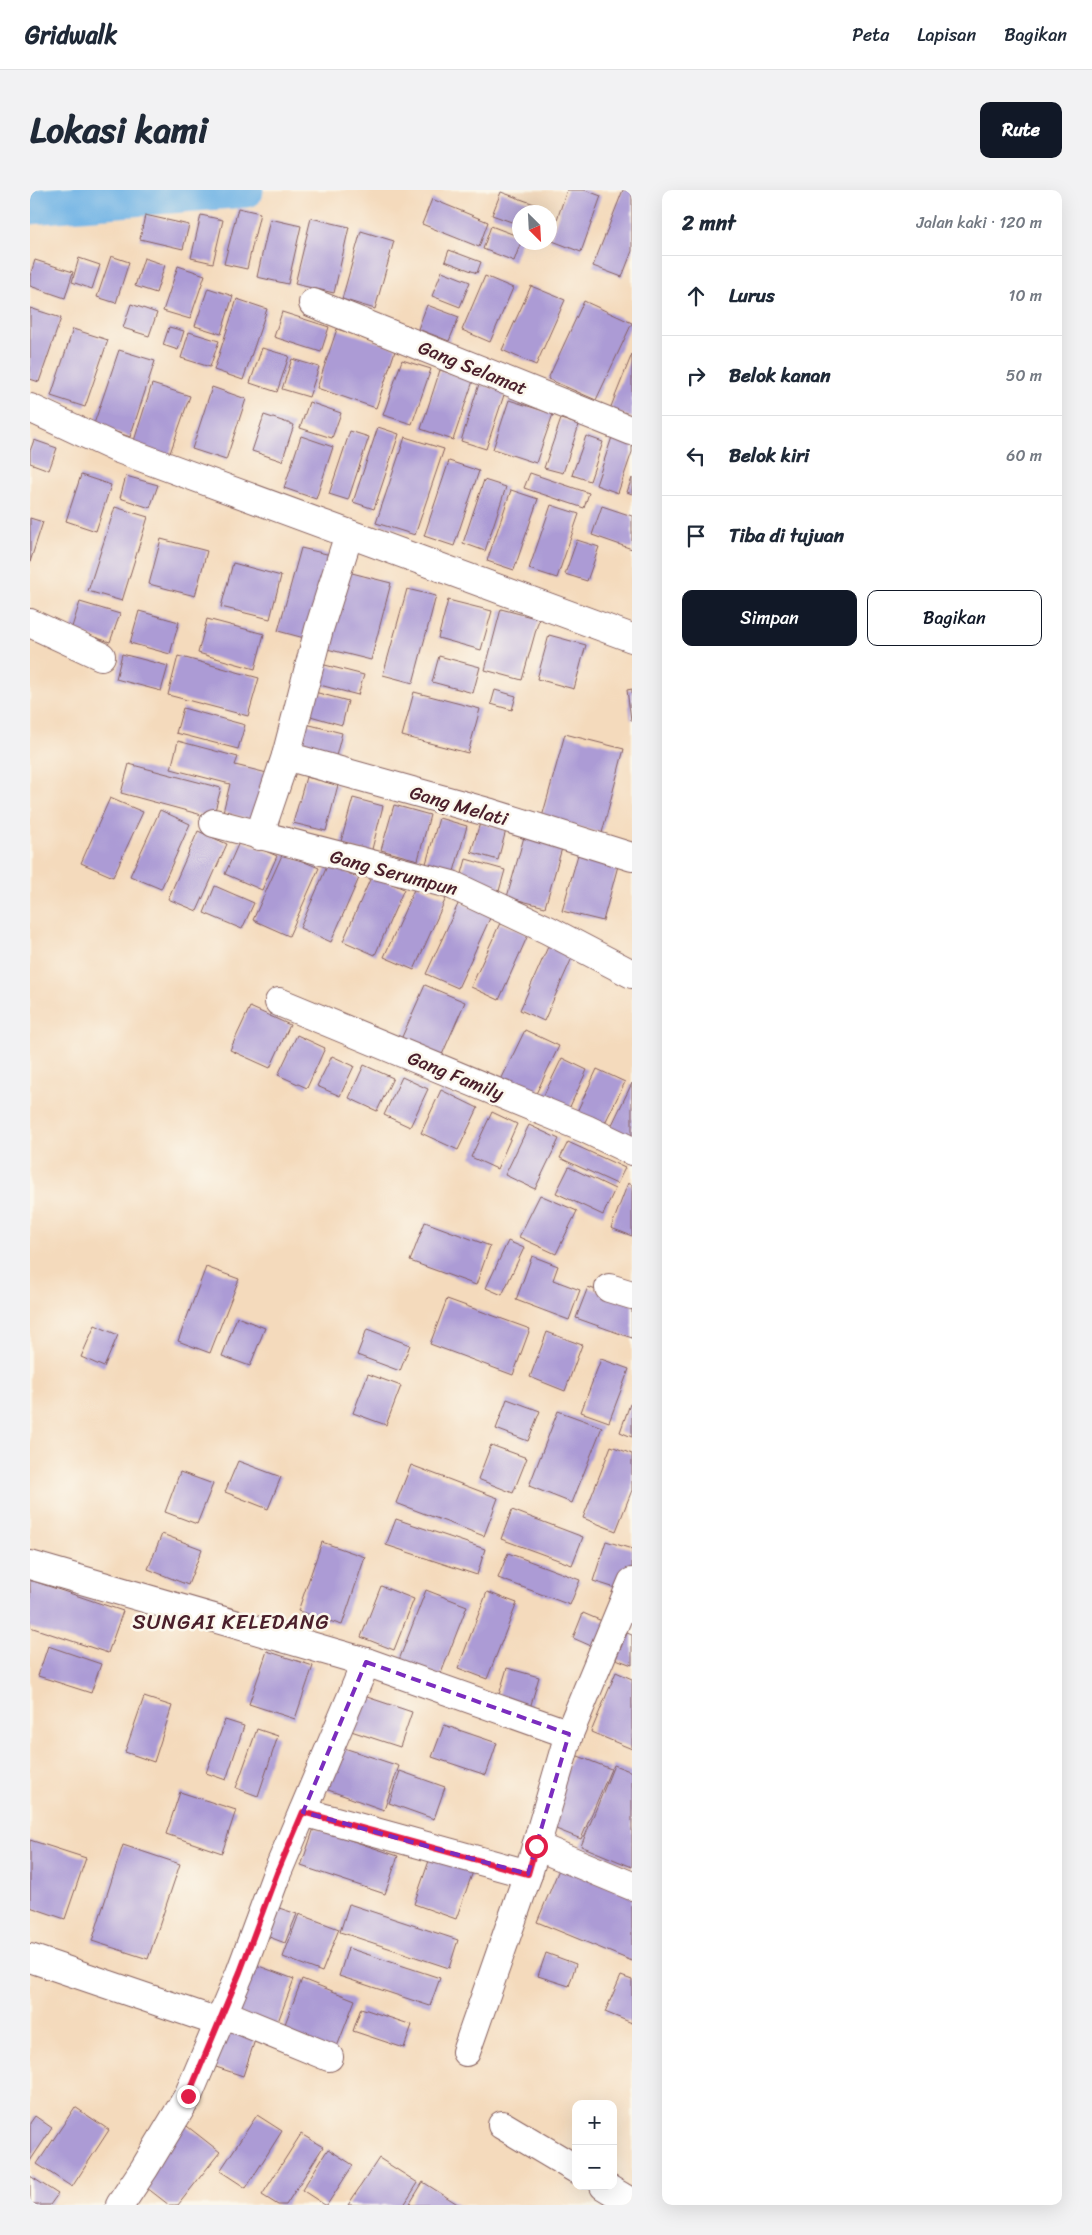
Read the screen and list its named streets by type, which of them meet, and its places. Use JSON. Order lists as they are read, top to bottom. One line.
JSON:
{"streets":{"street":["Gang Selamat","Gang Melati","Gang Serumpun","Gang Family"]},"districts":["SUNGAI KELEDANG"],"north":"bottom right","page":{"header":"Gridwalk","nav":["Peta","Lapisan","Bagikan"],"title":"Lokasi kami","buttons":["Rute",["Simpan","Bagikan"]],"heading":["2 mnt","Jalan kaki · 120 m"],"list":[["Lurus","10 m"],["Belok kanan","50 m"],["Belok kiri","60 m"],"Tiba di tujuan"],"map_buttons":["+","−"]}}
